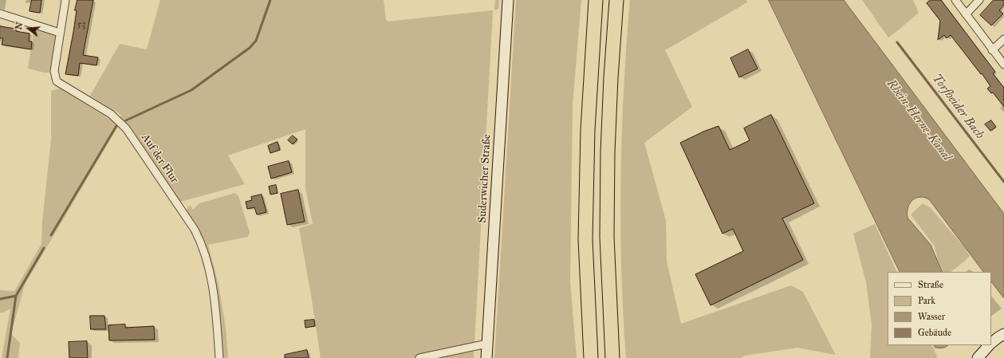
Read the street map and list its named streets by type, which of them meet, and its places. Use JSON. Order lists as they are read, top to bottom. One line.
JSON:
{"streets":{"main road":["Suderwicher Straße"],"street":["Auf der Flur"]},"water":["Torfheider Bach","Rhein-Herne-Kanal"],"house_numbers":["53"],"legend":["Straße","Park","Wasser","Gebäude"],"north":"left"}
